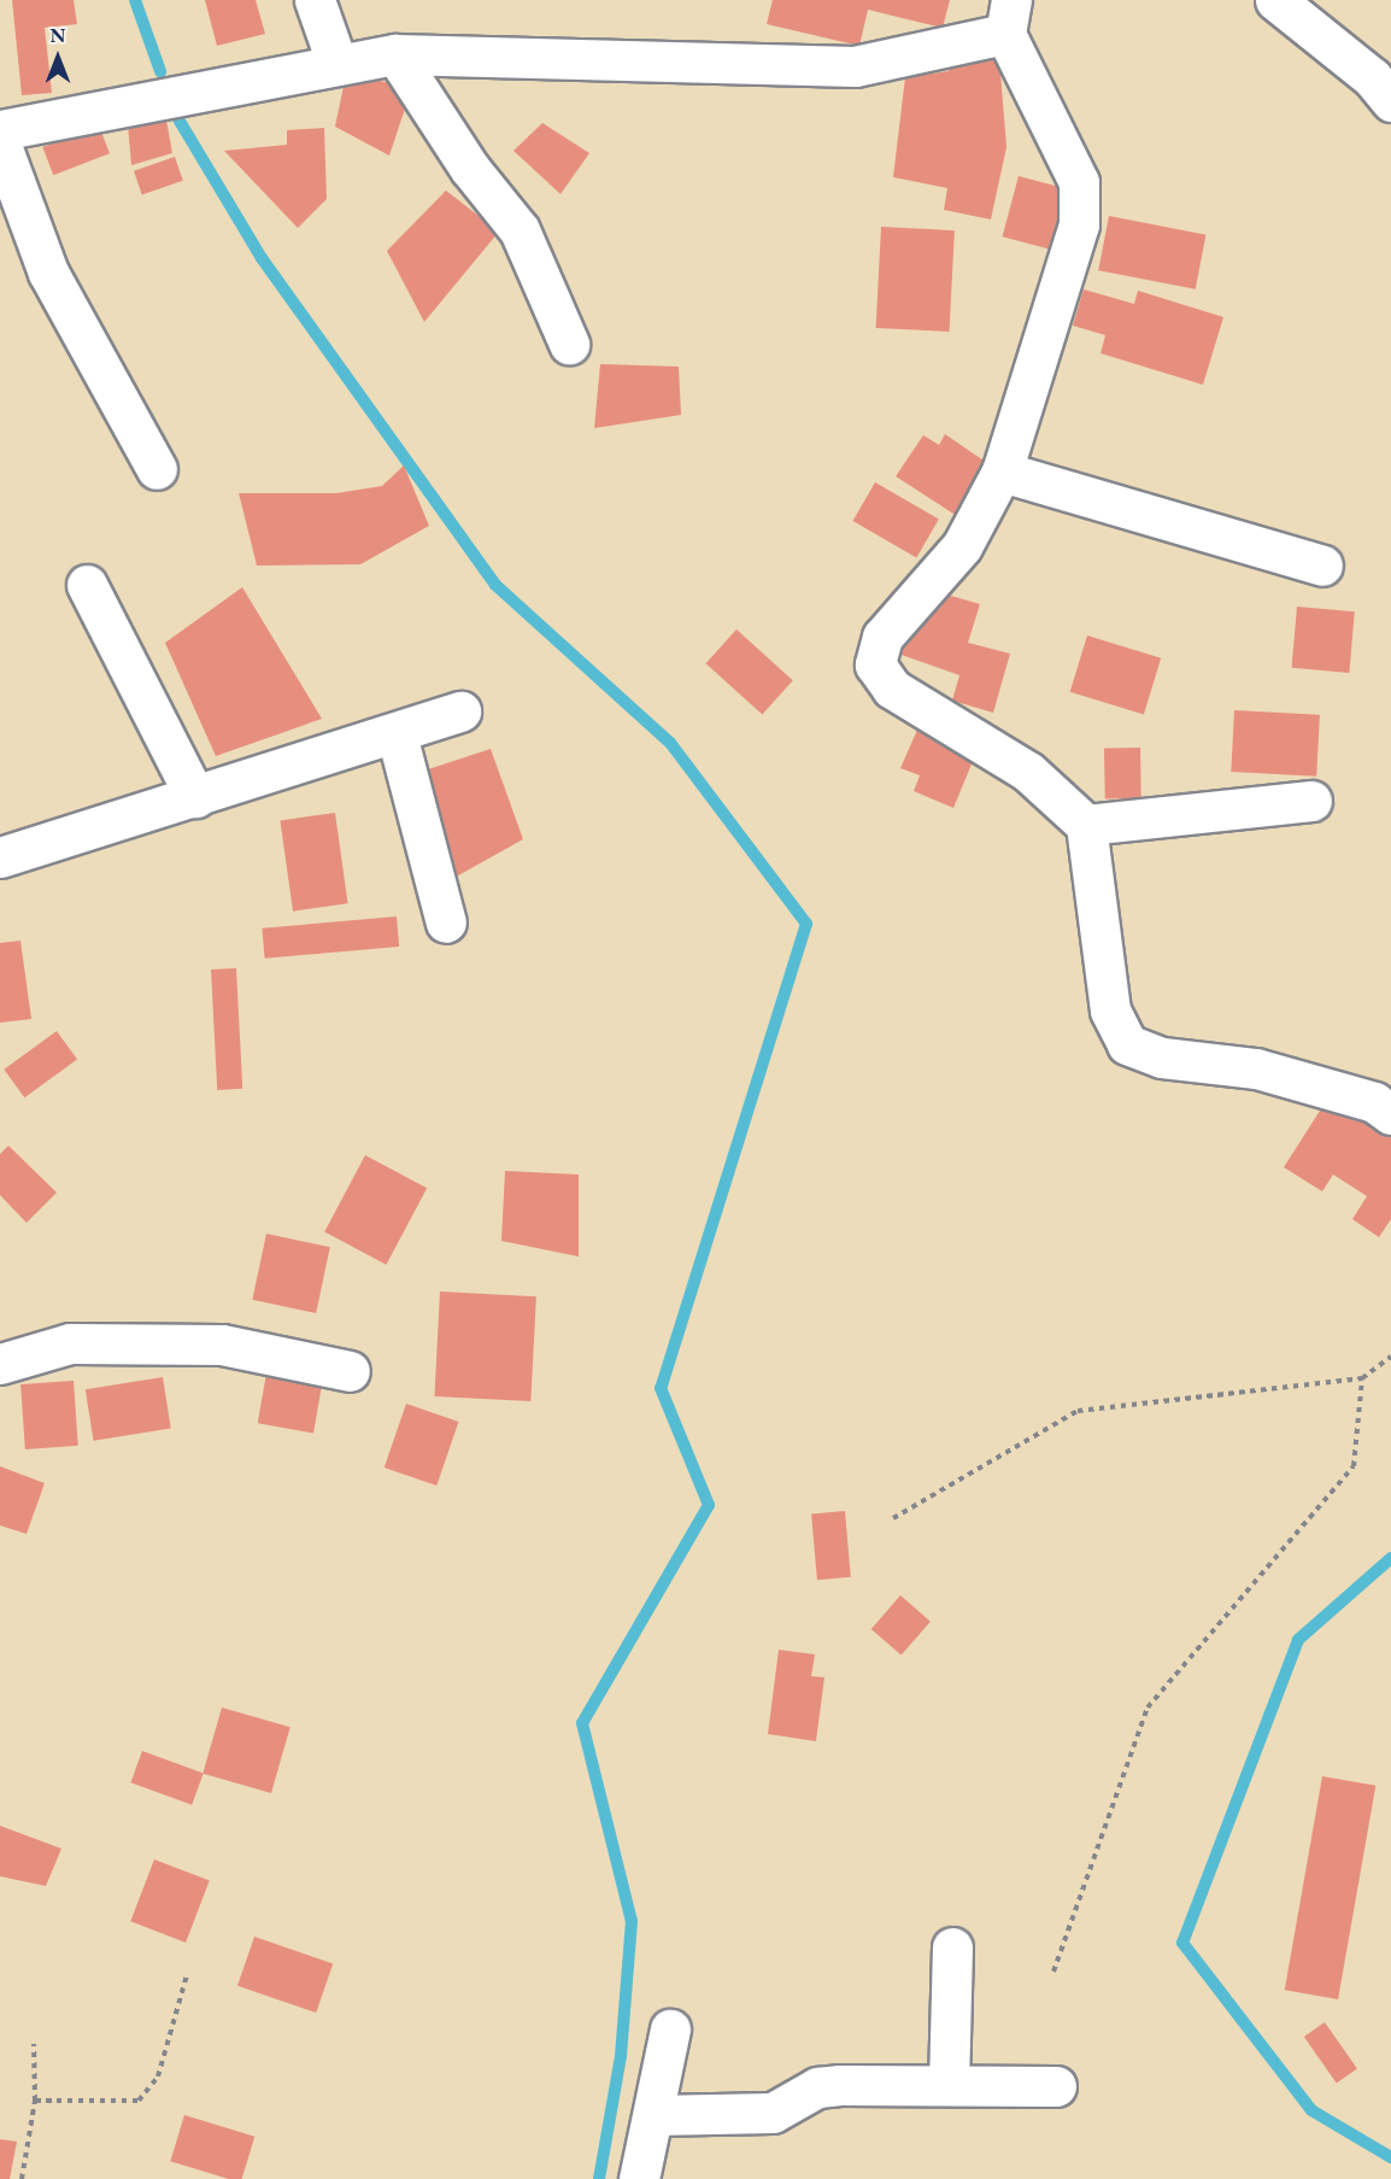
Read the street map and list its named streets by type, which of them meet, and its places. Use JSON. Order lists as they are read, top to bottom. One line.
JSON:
{"north":"top"}
